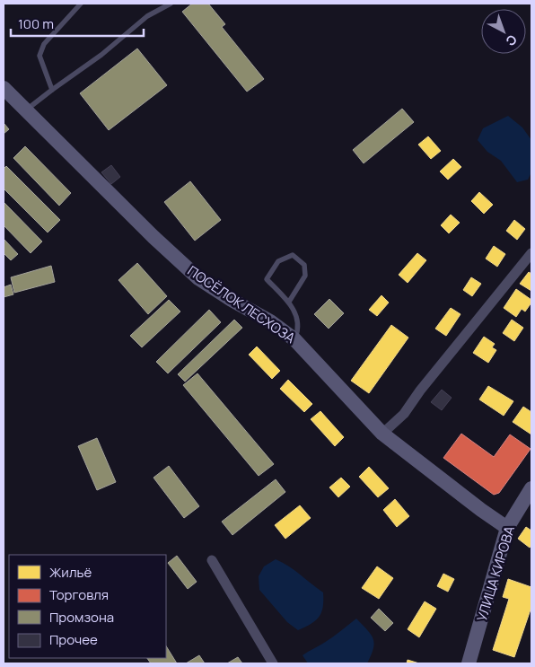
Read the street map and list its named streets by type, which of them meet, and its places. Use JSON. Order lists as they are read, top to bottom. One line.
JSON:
{"streets":{"street":["ПОСЁЛОК ЛЕСХОЗА","УЛИЦА КИРОВА"]},"crossings":[["ПОСЁЛОК ЛЕСХОЗА","УЛИЦА КИРОВА"]],"legend":["Жильё","Торговля","Промзона","Прочее"],"scale_bar":"100 m","north":"bottom right"}
